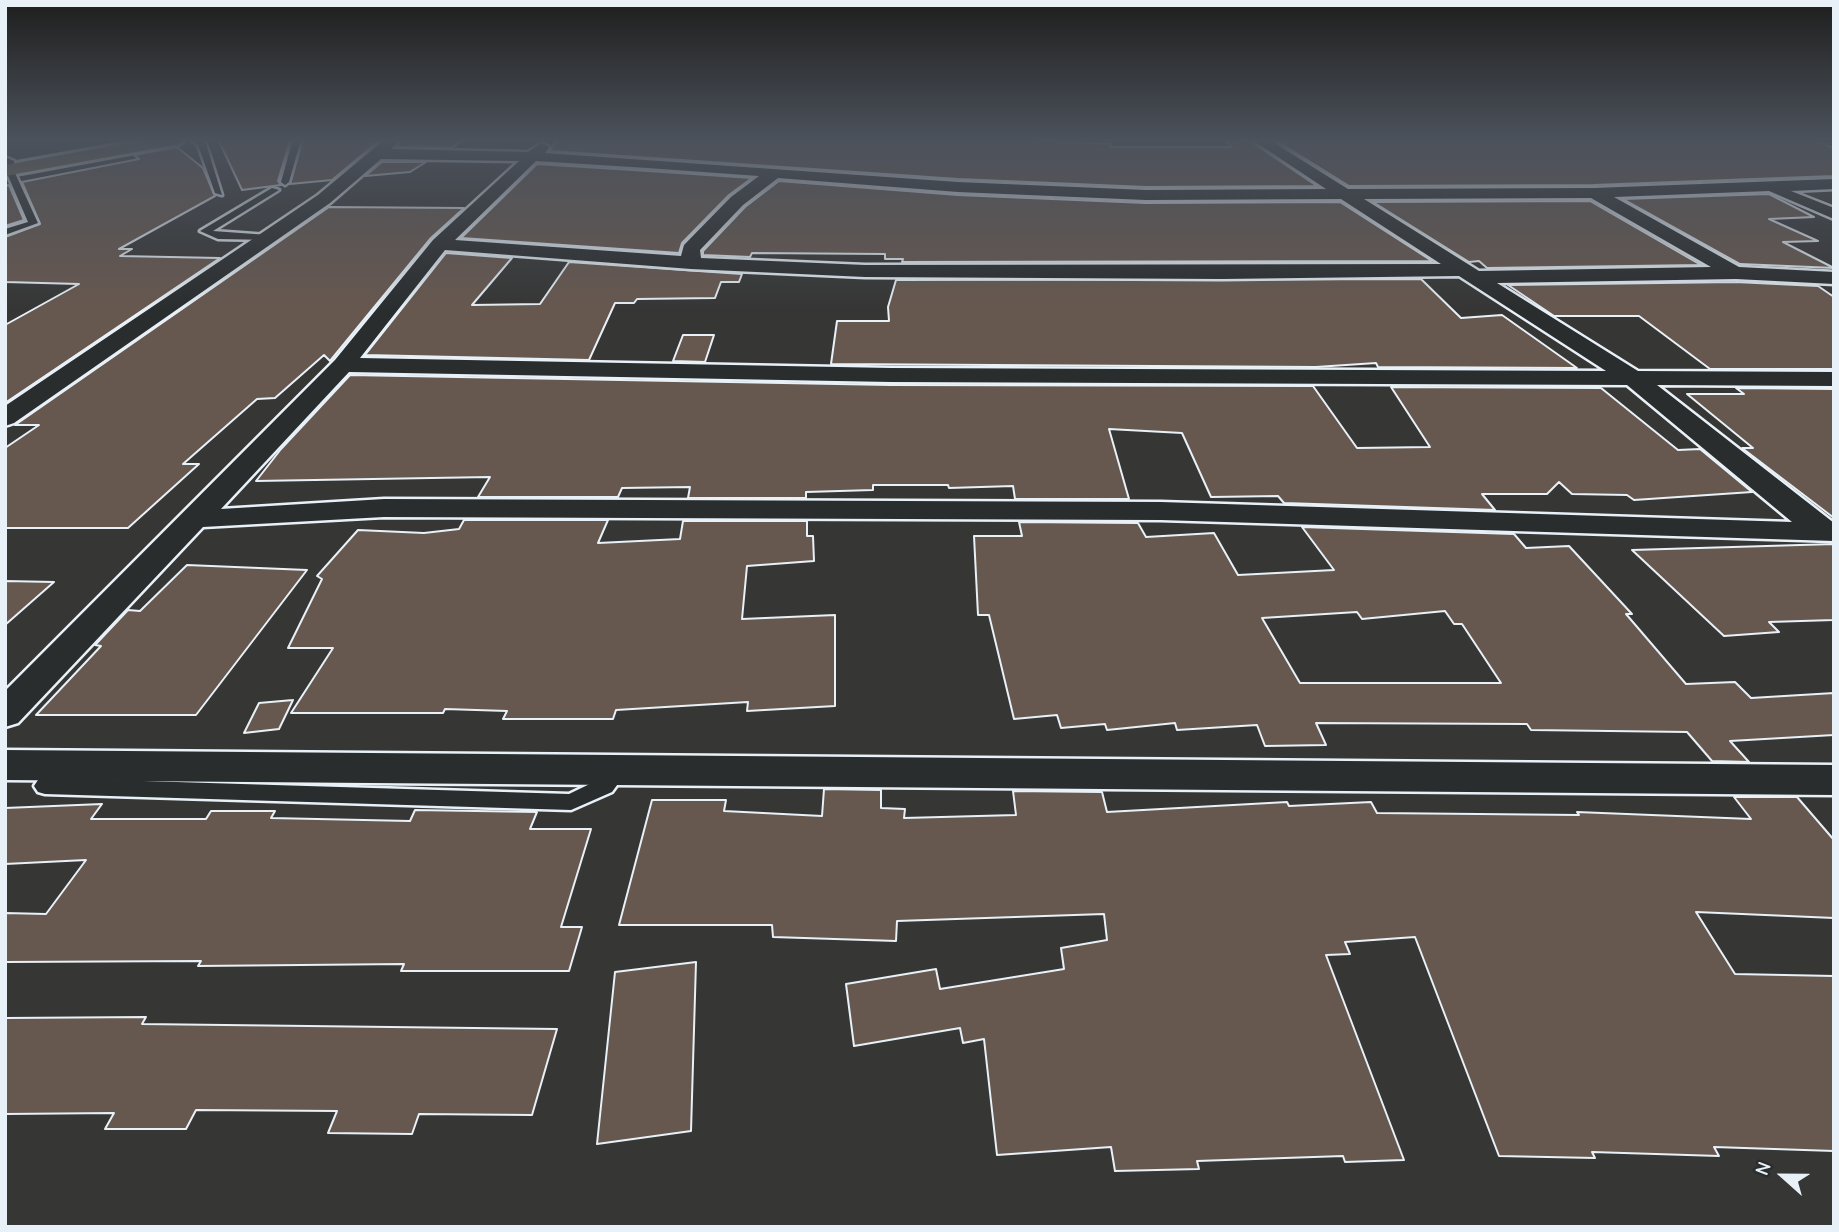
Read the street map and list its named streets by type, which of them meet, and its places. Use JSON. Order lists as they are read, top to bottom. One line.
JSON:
{"north":"left"}
